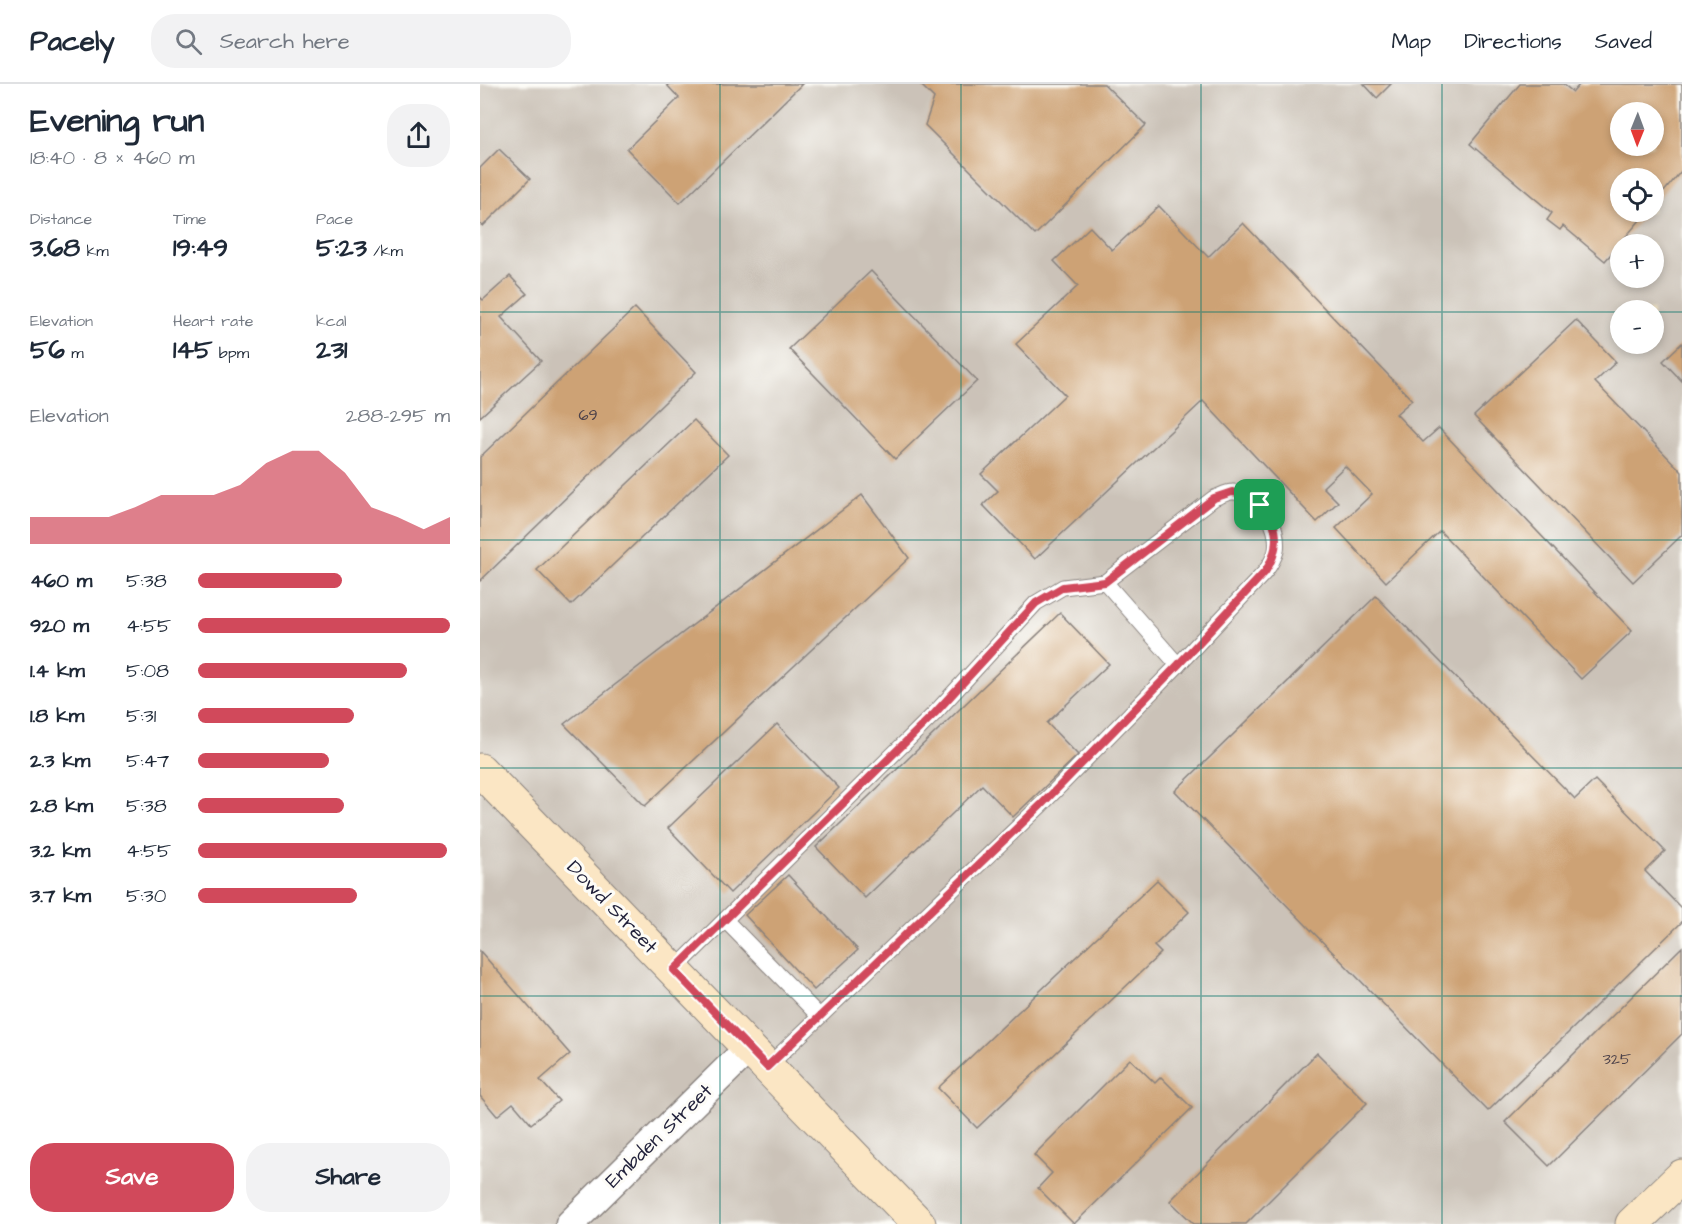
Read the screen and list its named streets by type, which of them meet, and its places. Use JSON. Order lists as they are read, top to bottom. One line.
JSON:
{"streets":{"street":["Dowd Street","Embden Street"]},"crossings":[["Dowd Street","Embden Street"]],"house_numbers":["69","325"],"north":"bottom","page":{"header":"Pacely","search":"Search here","nav":["Map","Directions","Saved"],"heading":["Evening run","18:40 · 8 × 460 m"],"map_buttons":["+","−"],"stats":[["Distance","3.68 km"],["Time","19:49"],["Pace","5:23 /km"],["Elevation","56 m"],["Heart rate","145 bpm"],["kcal","231"]],"chart":["Elevation","288–295 m"],"list":[{"name":"460 m","note":"5:38"},{"name":"920 m","note":"4:55"},{"name":"1.4 km","note":"5:08"},{"name":"1.8 km","note":"5:31"},{"name":"2.3 km","note":"5:47"},{"name":"2.8 km","note":"5:38"},{"name":"3.2 km","note":"4:55"},{"name":"3.7 km","note":"5:30"}],"buttons":["Save","Share"]}}
